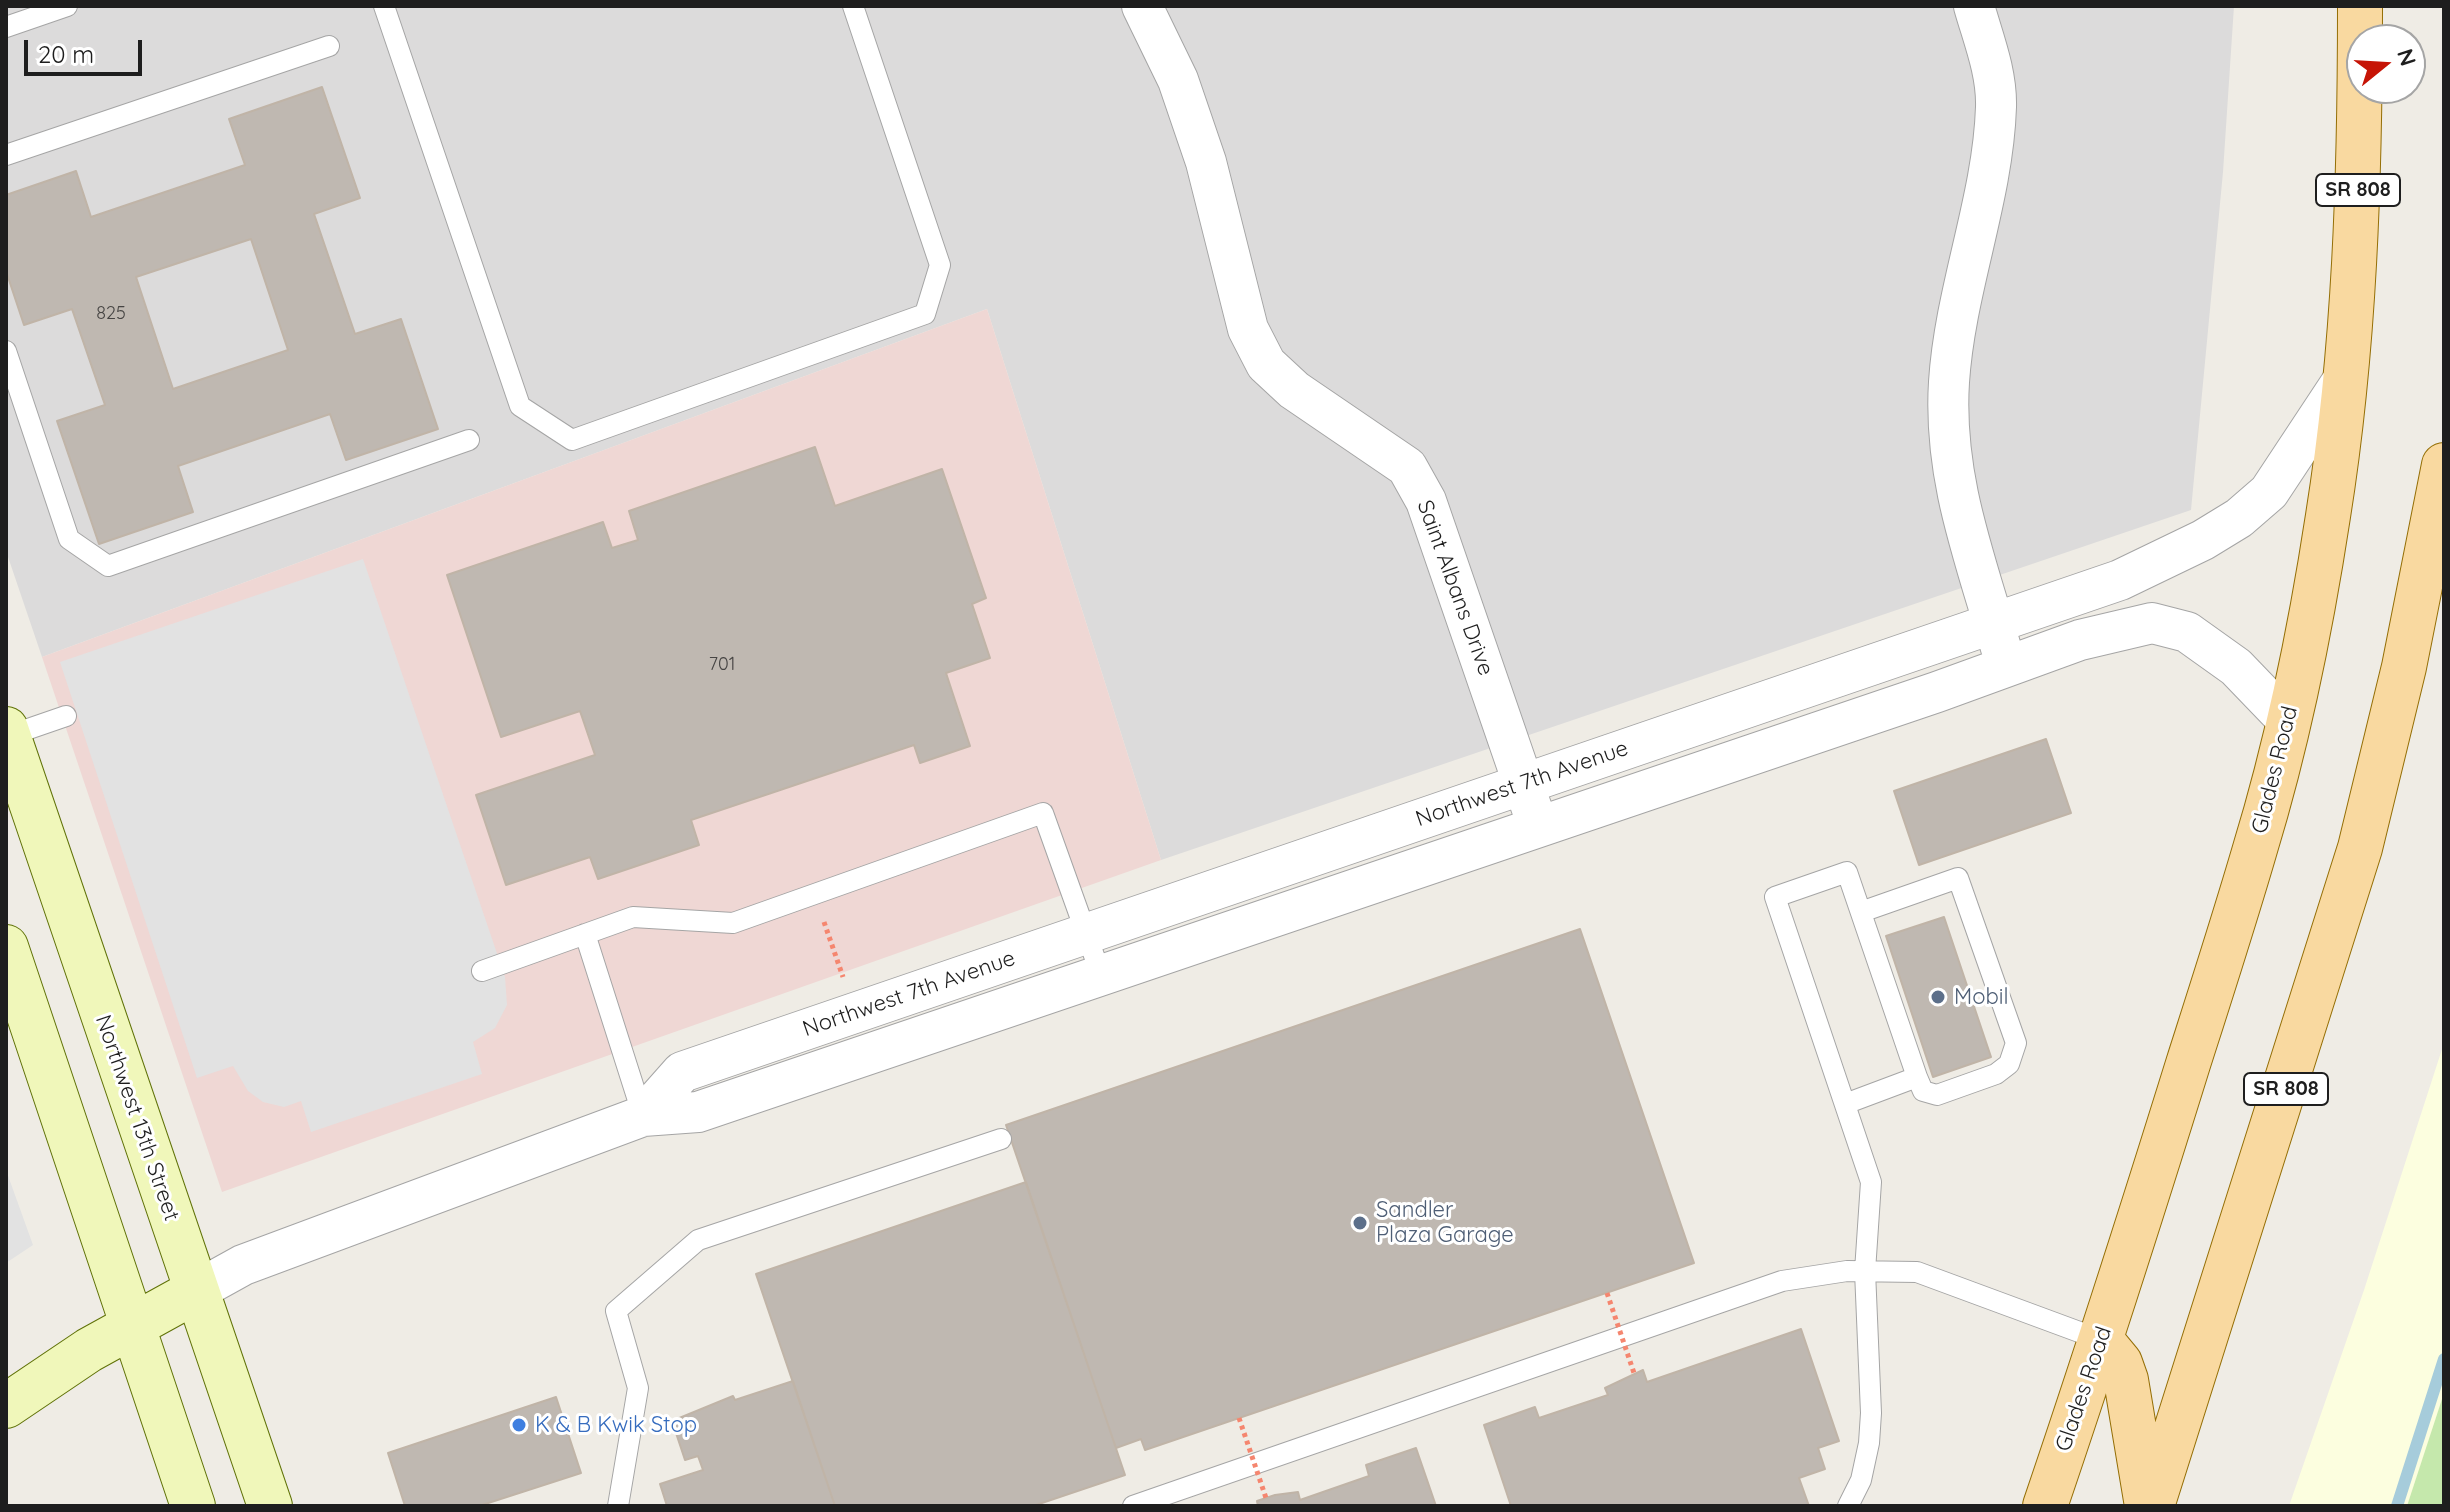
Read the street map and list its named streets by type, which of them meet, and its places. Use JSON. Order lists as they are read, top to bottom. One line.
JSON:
{"streets":{"main road":["SR 808","Glades Road"],"street":["Saint Albans Drive","Northwest 7th Avenue","Northwest 13th Street"]},"crossings":[["Saint Albans Drive","Northwest 7th Avenue"],["Glades Road","Northwest 7th Avenue"],["Northwest 7th Avenue","Northwest 13th Street"]],"places":["Mobil","Sandler Plaza Garage","K & B Kwik Stop"],"house_numbers":["825","701"],"scale_bar":"20 m","north":"right"}
